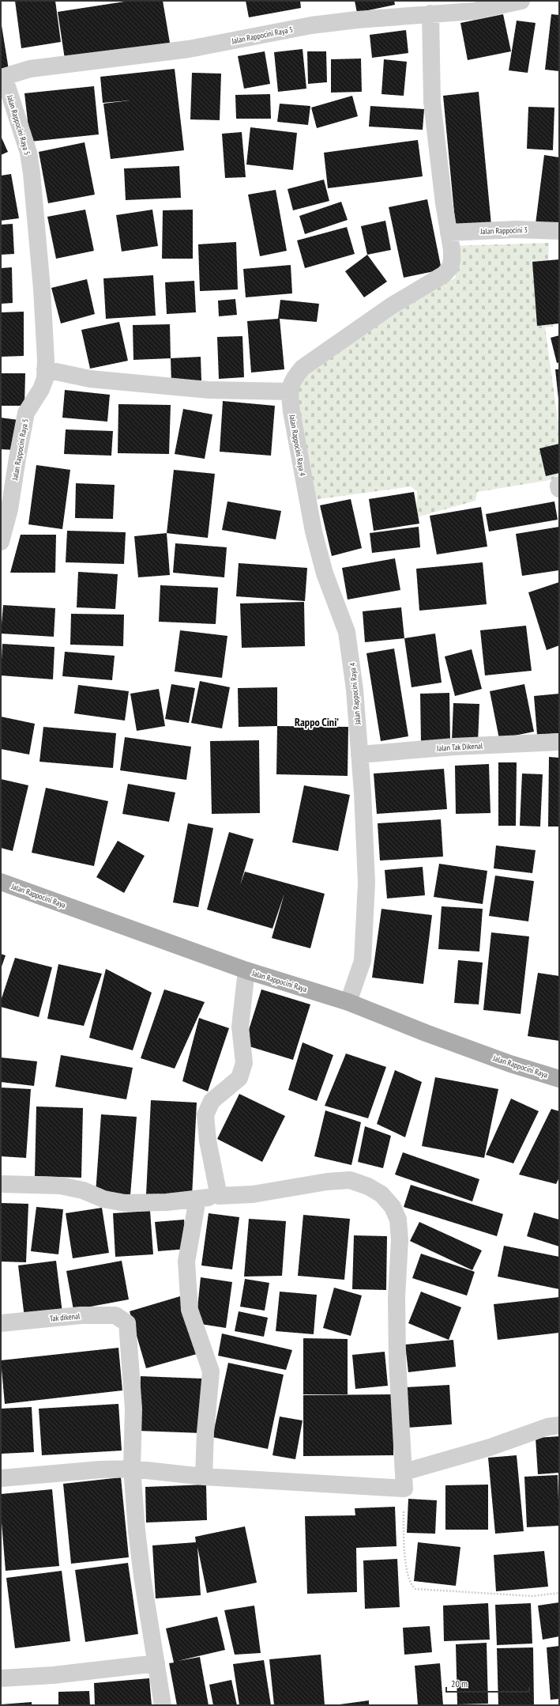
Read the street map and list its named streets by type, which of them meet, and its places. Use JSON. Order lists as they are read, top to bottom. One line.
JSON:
{"streets":{"main road":["Jalan Rappocini Raya"],"street":["Jalan Rappocini Raya 5","Jalan Rappocini 3","Jalan Rappocini Raya 4","Jalan Tak Dikenal","Tak dikenal"]},"crossings":[["Jalan Rappocini Raya 4","Jalan Tak Dikenal"],["Jalan Rappocini Raya 4","Jalan Rappocini Raya"]],"districts":["Rappo Ciniʼ"],"scale_bar":"20 m"}
